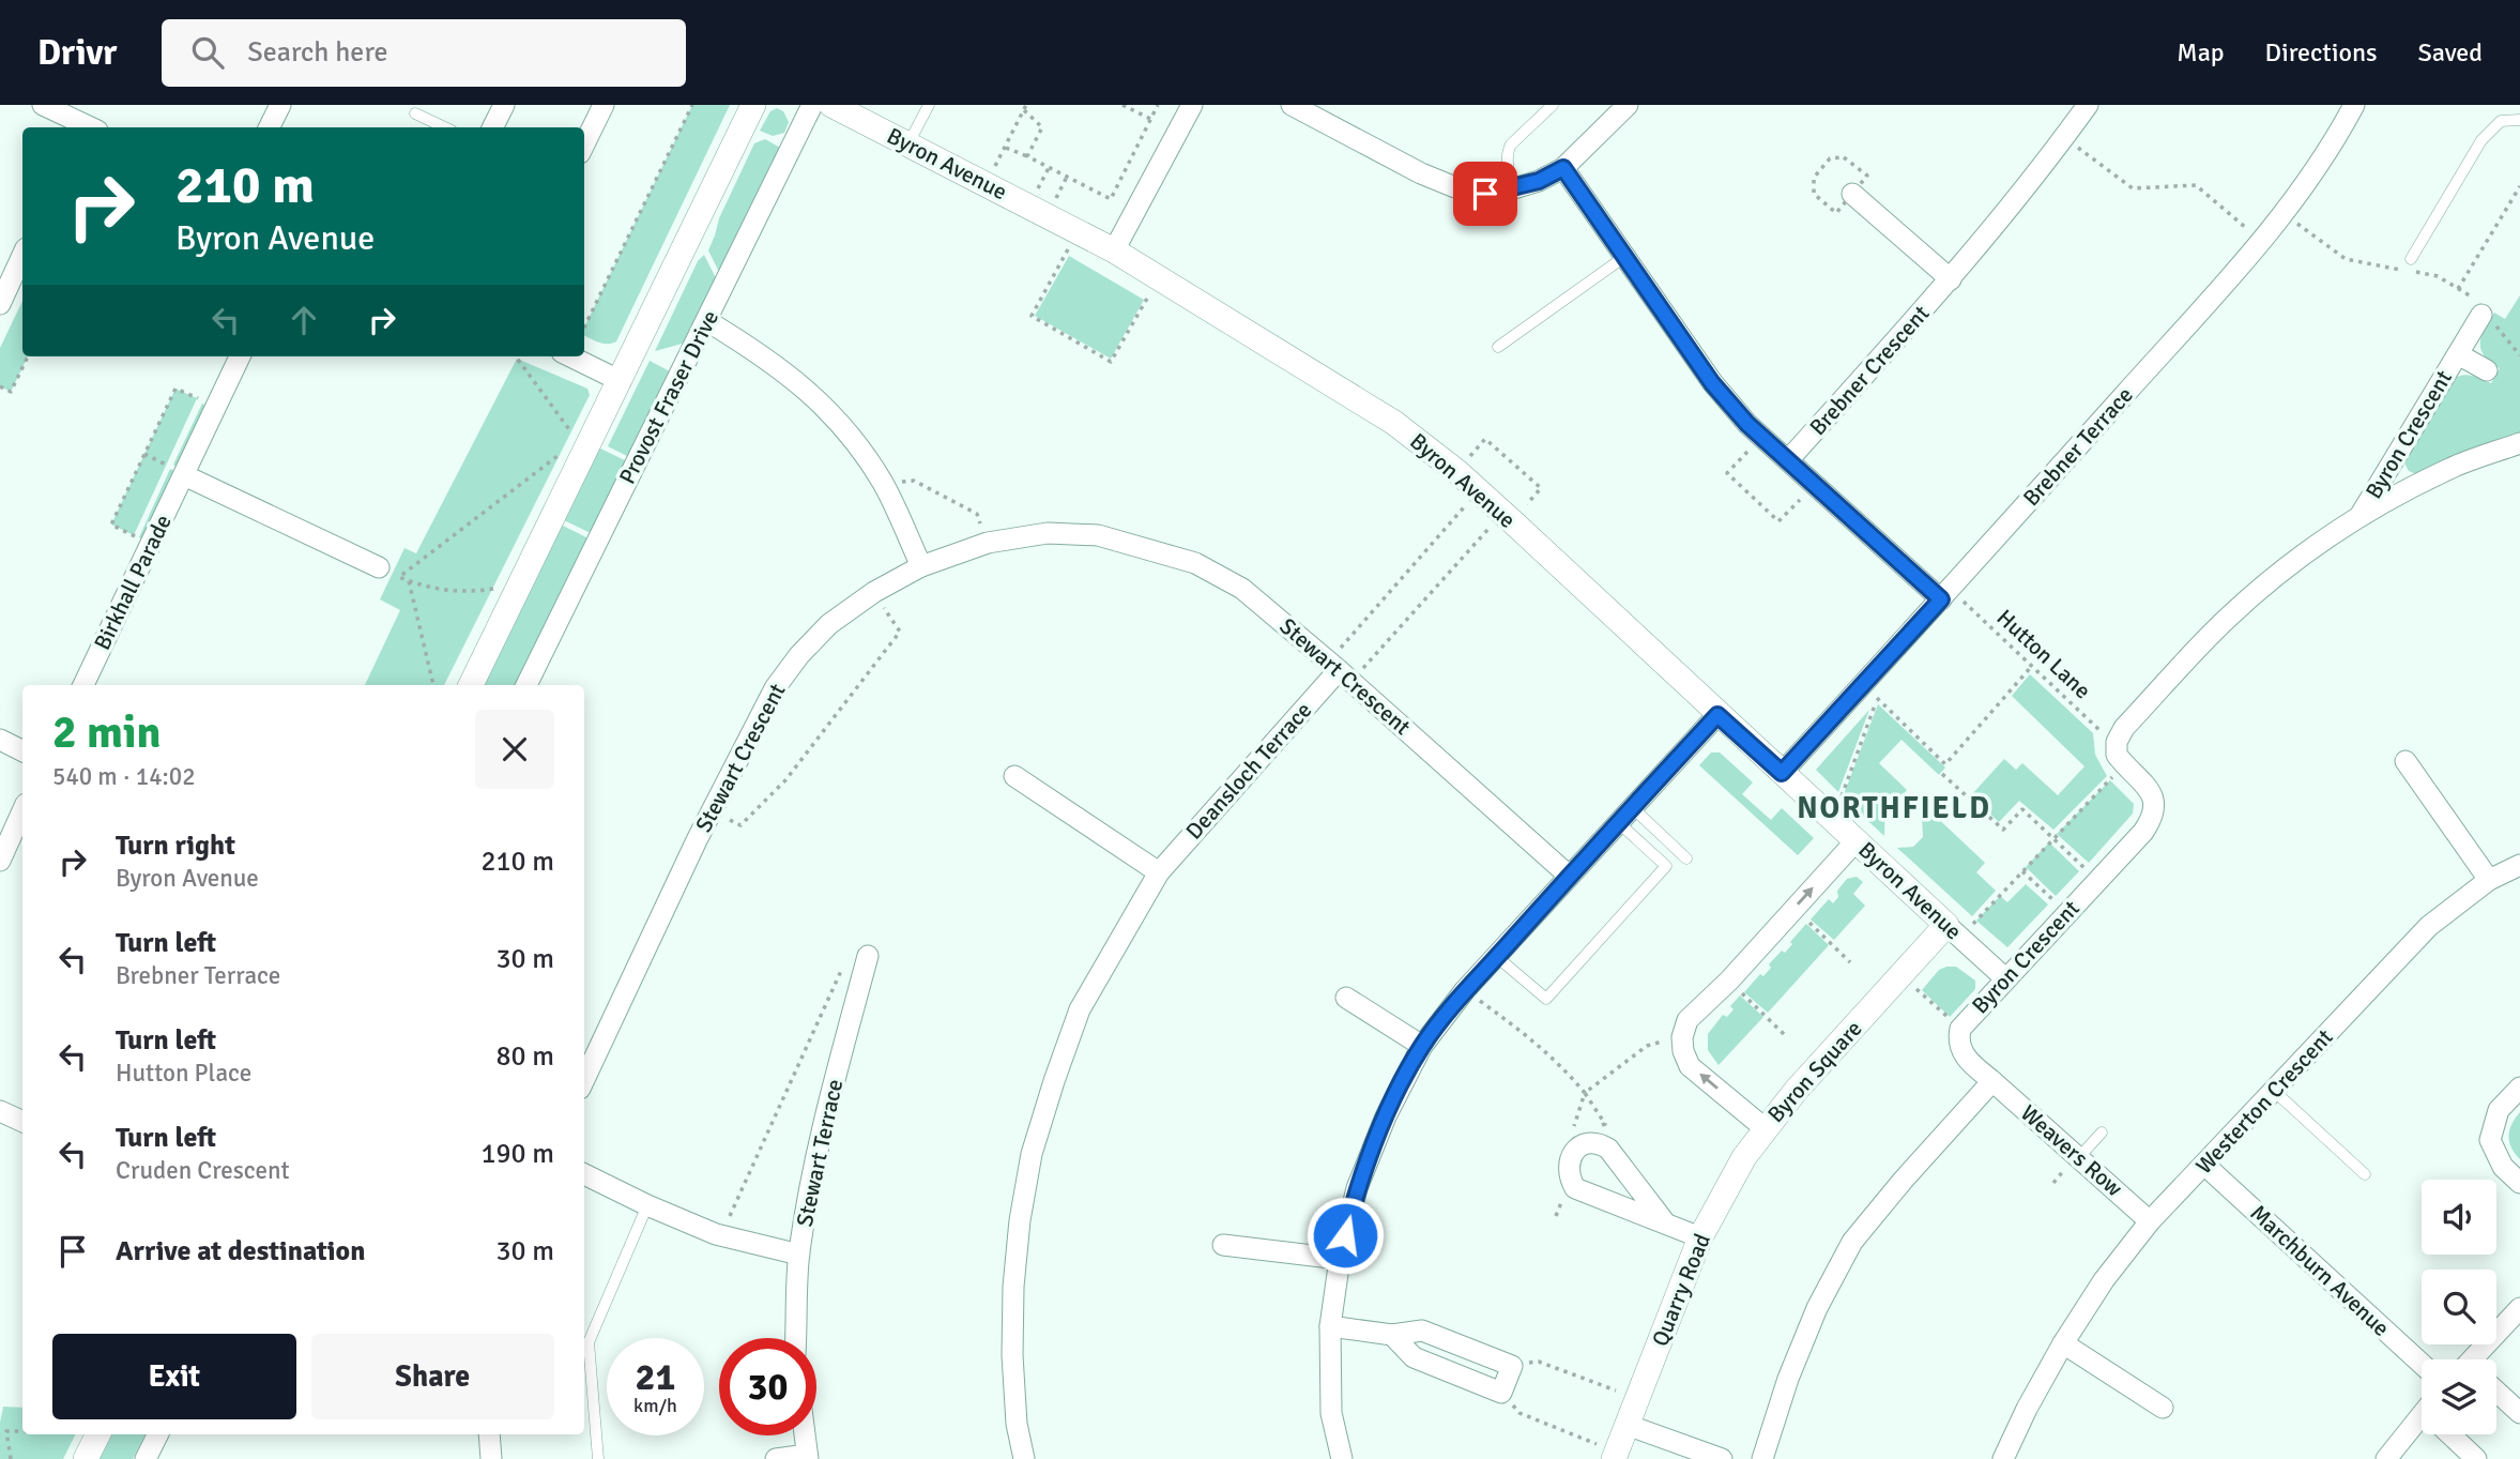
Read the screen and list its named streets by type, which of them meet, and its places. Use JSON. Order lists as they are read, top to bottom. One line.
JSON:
{"streets":{"street":["Byron Avenue","Brebner Crescent","Provost Fraser Drive","Byron Crescent","Brebner Terrace","Birkhall Parade","Stewart Crescent","Deansloch Terrace","Byron Square","Westerton Crescent","Weavers Row","Stewart Terrace","Marchburn Avenue","Quarry Road"],"path":["Hutton Lane"]},"crossings":[["Byron Avenue","Byron Crescent"],["Byron Avenue","Brebner Terrace"],["Byron Avenue","Byron Square"],["Byron Crescent","Hutton Lane"],["Byron Crescent","Weavers Row"],["Brebner Terrace","Hutton Lane"],["Stewart Crescent","Deansloch Terrace"],["Byron Square","Quarry Road"],["Westerton Crescent","Weavers Row"],["Westerton Crescent","Marchburn Avenue"]],"districts":["NORTHFIELD"],"page":{"header":"Drivr","search":"Search here","nav":["Map","Directions","Saved"],"turn":["210 m","Byron Avenue"],"heading":["2 min","540 m · 14:02"],"list":[{"name":"Turn right","note":"Byron Avenue","value":"210 m"},{"name":"Turn left","note":"Brebner Terrace","value":"30 m"},{"name":"Turn left","note":"Hutton Place","value":"80 m"},{"name":"Turn left","note":"Cruden Crescent","value":"190 m"},{"name":"Arrive at destination","value":"30 m"}],"buttons":["Exit","Share"],"speed":"21 km/h","limit":"30"}}
